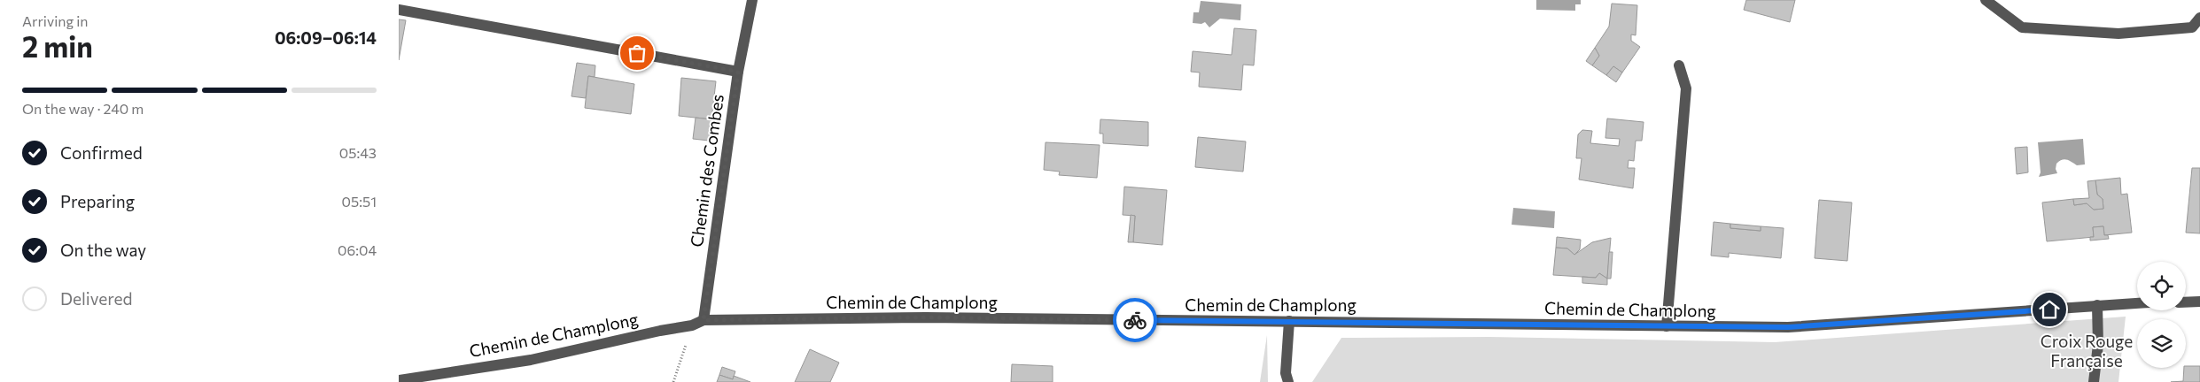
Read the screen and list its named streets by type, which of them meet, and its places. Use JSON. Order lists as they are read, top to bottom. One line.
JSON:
{"streets":{"street":["Chemin des Combes","Chemin de Champlong"]},"crossings":[["Chemin des Combes","Chemin de Champlong"]],"parks":["Croix Rouge Française"],"page":{"heading":["2 min","Arriving in","06:09–06:14"],"bar":"On the way · 240 m","list":[["Confirmed","05:43"],["Preparing","05:51"],["On the way","06:04"],"Delivered"]}}
